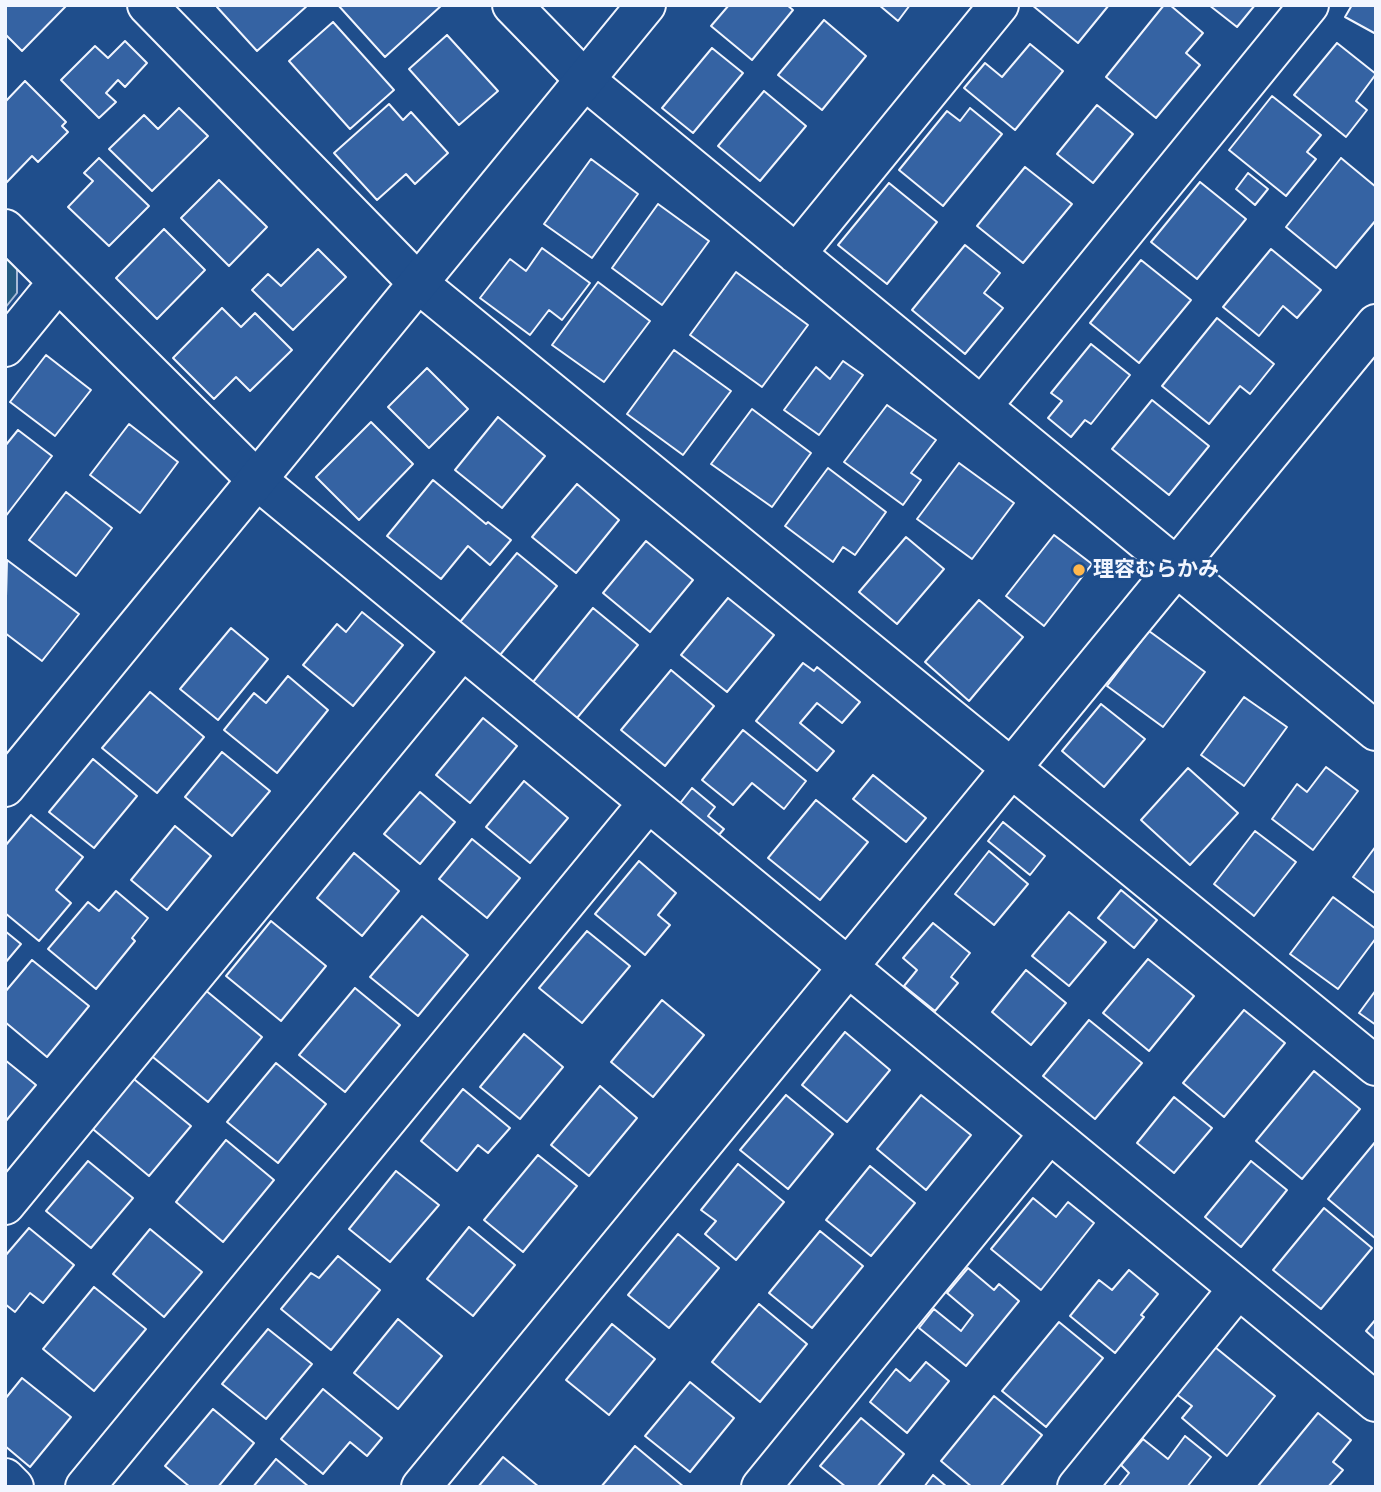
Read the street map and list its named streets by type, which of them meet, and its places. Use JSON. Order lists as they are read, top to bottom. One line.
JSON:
{"places":["理容むらかみ"]}
